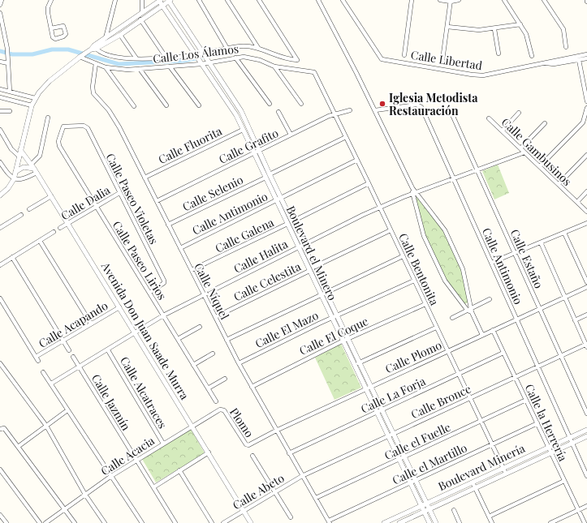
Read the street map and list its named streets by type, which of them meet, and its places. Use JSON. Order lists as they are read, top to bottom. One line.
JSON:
{"streets":{"street":["Calle Los Álamos","Calle Libertad","Calle Fluorita","Calle Grafito","Calle Gambusinos","Calle Selenio","Calle Paseo Violetas","Calle Dalia","Calle Antimonio","Calle Galena","Boulevard el Minero","Calle Halita","Calle Estaño","Calle Paseo Lirios","Calle Bentonita","Calle Celestita","Calle Níquel","Calle Acapando","Calle El Mazo","Avenida Don Juan Saade Murra","Calle El Coque","Calle Plomo","Calle Alcatraces","Calle La Forja","Calle Bronce","Calle Jazmín","Plomo","Calle la Herrería","Calle el Fuelle","Calle Acacia","Calle el Martillo","Boulevard Minería","Calle Abeto"]},"crossings":[["Calle Los Álamos","Boulevard el Minero"],["Calle Los Álamos","Calle Bentonita"],["Calle Los Álamos","Calle Níquel"],["Calle Fluorita","Boulevard el Minero"],["Calle Fluorita","Calle Níquel"],["Calle Grafito","Boulevard el Minero"],["Calle Grafito","Calle Bentonita"],["Calle Grafito","Calle Níquel"],["Calle Gambusinos","Calle Halita"],["Calle Selenio","Boulevard el Minero"],["Calle Selenio","Calle Níquel"],["Calle Paseo Violetas","Calle Dalia"],["Calle Paseo Violetas","Calle Paseo Lirios"],["Calle Dalia","Calle Paseo Lirios"],["Calle Dalia","Avenida Don Juan Saade Murra"],["Calle Antimonio","Boulevard el Minero"],["Calle Antimonio","Calle Halita"],["Calle Antimonio","Calle Bentonita"],["Calle Antimonio","Calle Níquel"],["Calle Antimonio","Calle Plomo"],["Calle Antimonio","Calle Bronce"],["Calle Antimonio","Boulevard Minería"],["Calle Galena","Boulevard el Minero"],["Calle Galena","Calle Níquel"],["Boulevard el Minero","Calle Halita"],["Boulevard el Minero","Calle Celestita"],["Boulevard el Minero","Calle El Mazo"],["Boulevard el Minero","Calle El Coque"],["Boulevard el Minero","Calle Plomo"],["Boulevard el Minero","Calle La Forja"],["Boulevard el Minero","Calle Bronce"],["Boulevard el Minero","Calle el Fuelle"],["Boulevard el Minero","Calle el Martillo"],["Boulevard el Minero","Boulevard Minería"],["Calle Halita","Calle Estaño"],["Calle Halita","Calle Paseo Lirios"],["Calle Halita","Calle Bentonita"],["Calle Halita","Calle Níquel"],["Calle Halita","Avenida Don Juan Saade Murra"],["Calle Halita","Calle Alcatraces"],["Calle Halita","Calle Jazmín"],["Calle Estaño","Calle Plomo"],["Calle Estaño","Calle Bronce"],["Calle Bentonita","Calle Celestita"],["Calle Bentonita","Calle El Mazo"],["Calle Bentonita","Calle El Coque"],["Calle Bentonita","Calle Plomo"],["Calle Bentonita","Calle La Forja"],["Calle Bentonita","Calle Bronce"],["Calle Bentonita","Calle el Fuelle"],["Calle Bentonita","Calle el Martillo"],["Calle Bentonita","Boulevard Minería"],["Calle Celestita","Calle Níquel"],["Calle Níquel","Calle El Mazo"],["Calle Níquel","Calle El Coque"],["Calle Níquel","Calle Plomo"],["Calle Níquel","Calle La Forja"],["Calle Níquel","Calle Bronce"],["Calle Níquel","Calle el Fuelle"],["Calle Níquel","Calle el Martillo"],["Calle Níquel","Calle Abeto"],["Calle Acapando","Avenida Don Juan Saade Murra"],["Avenida Don Juan Saade Murra","Calle Acacia"],["Avenida Don Juan Saade Murra","Calle Abeto"],["Calle Plomo","Plomo"],["Calle Plomo","Calle la Herrería"],["Calle Alcatraces","Calle Acacia"],["Calle La Forja","Calle la Herrería"],["Calle Bronce","Calle la Herrería"],["Calle Bronce","Calle Abeto"],["Calle Jazmín","Calle Acacia"],["Plomo","Calle Acacia"],["Calle la Herrería","Calle el Fuelle"],["Calle la Herrería","Calle el Martillo"],["Calle la Herrería","Boulevard Minería"]],"places":["Iglesia Metodista Restauración"]}
